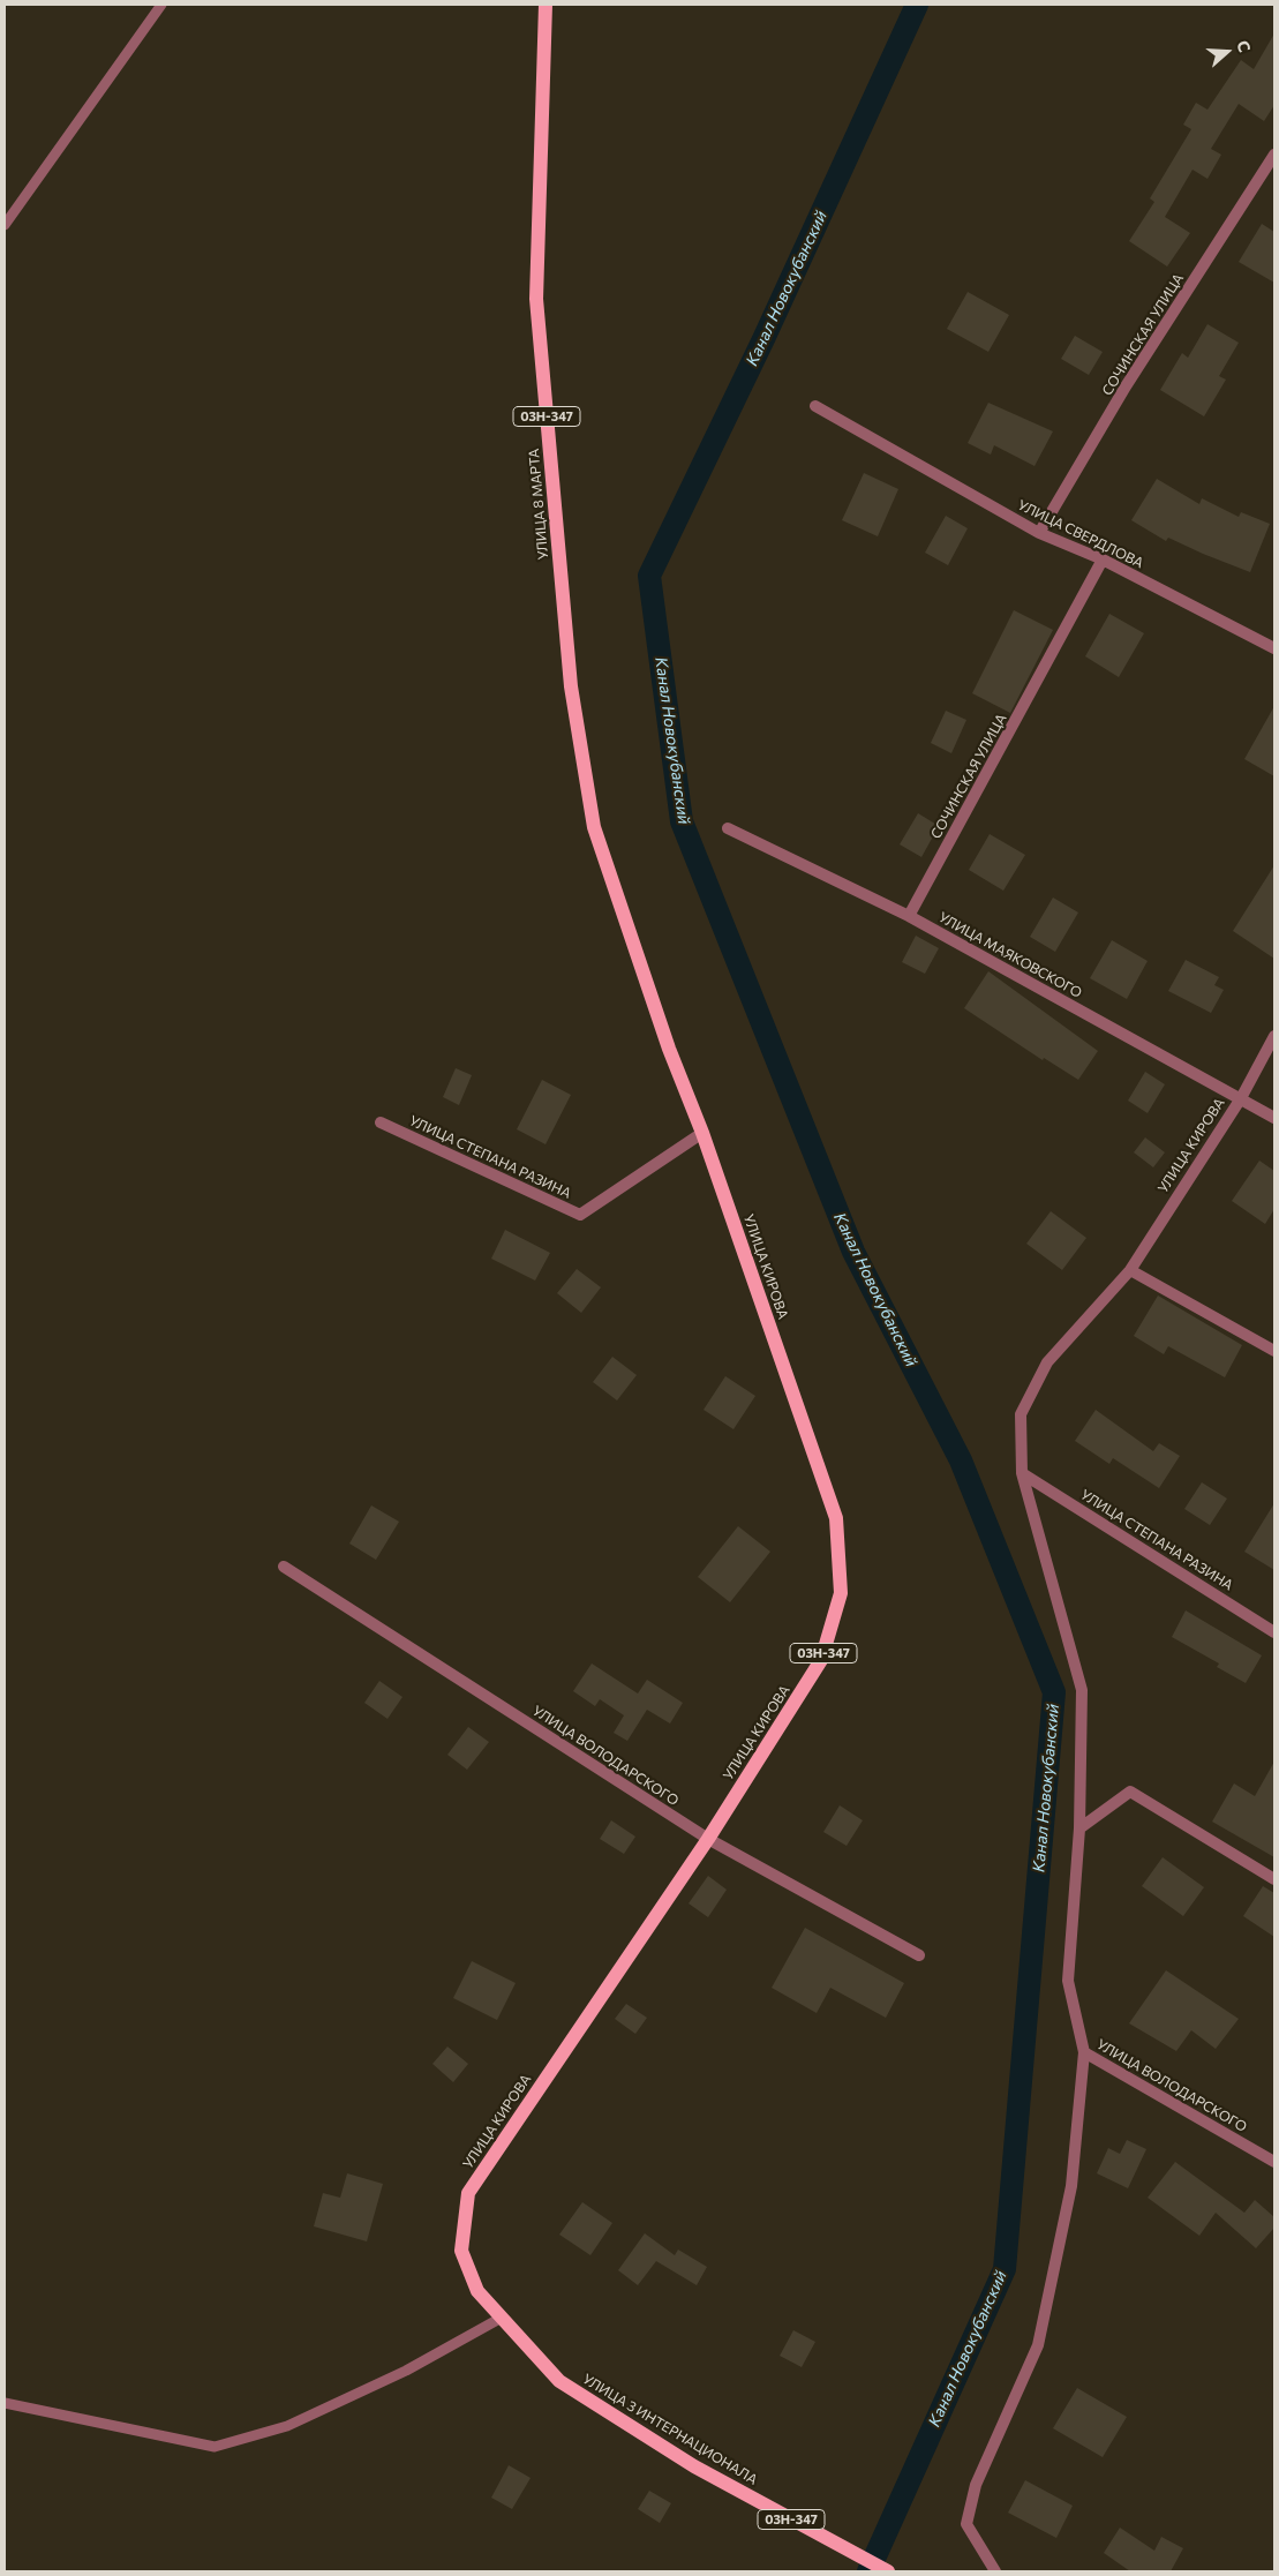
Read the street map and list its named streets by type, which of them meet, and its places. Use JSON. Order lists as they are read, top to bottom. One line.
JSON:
{"streets":{"main road":["03Н-347","УЛИЦА 8 МАРТА","УЛИЦА КИРОВА","УЛИЦА 3 ИНТЕРНАЦИОНАЛА"],"street":["СОЧИНСКАЯ УЛИЦА","УЛИЦА СВЕРДЛОВА","УЛИЦА МАЯКОВСКОГО","УЛИЦА СТЕПАНА РАЗИНА","УЛИЦА ВОЛОДАРСКОГО"]},"crossings":[["СОЧИНСКАЯ УЛИЦА","УЛИЦА СВЕРДЛОВА"],["СОЧИНСКАЯ УЛИЦА","УЛИЦА МАЯКОВСКОГО"],["УЛИЦА 8 МАРТА","УЛИЦА КИРОВА"],["УЛИЦА МАЯКОВСКОГО","УЛИЦА КИРОВА"],["УЛИЦА КИРОВА","УЛИЦА СТЕПАНА РАЗИНА"],["УЛИЦА КИРОВА","УЛИЦА ВОЛОДАРСКОГО"],["УЛИЦА КИРОВА","УЛИЦА 3 ИНТЕРНАЦИОНАЛА"]],"water":["Канал Новокубанский"],"north":"right"}
